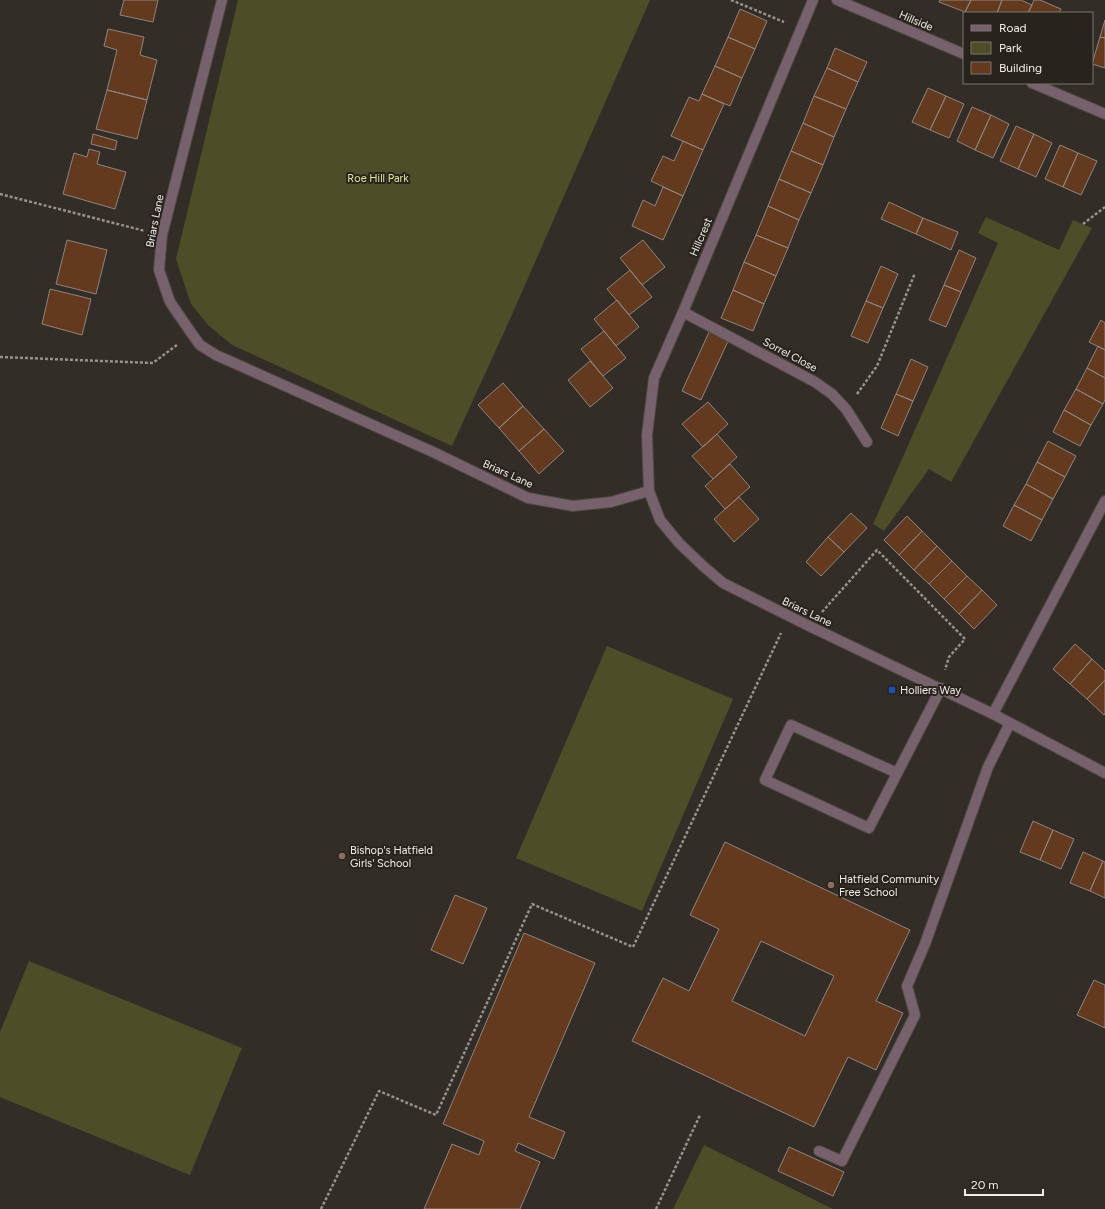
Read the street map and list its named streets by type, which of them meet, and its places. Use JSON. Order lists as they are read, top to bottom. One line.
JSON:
{"streets":{"street":["Hillside","Briars Lane","Hillcrest","Sorrel Close"]},"crossings":[["Briars Lane","Hillcrest"],["Hillcrest","Sorrel Close"]],"parks":["Roe Hill Park"],"places":{"transit":["Holliers Way"],"other":["Bishop's Hatfield Girls' School","Hatfield Community Free School"]},"legend":["Road","Park","Building"],"scale_bar":"20 m"}
